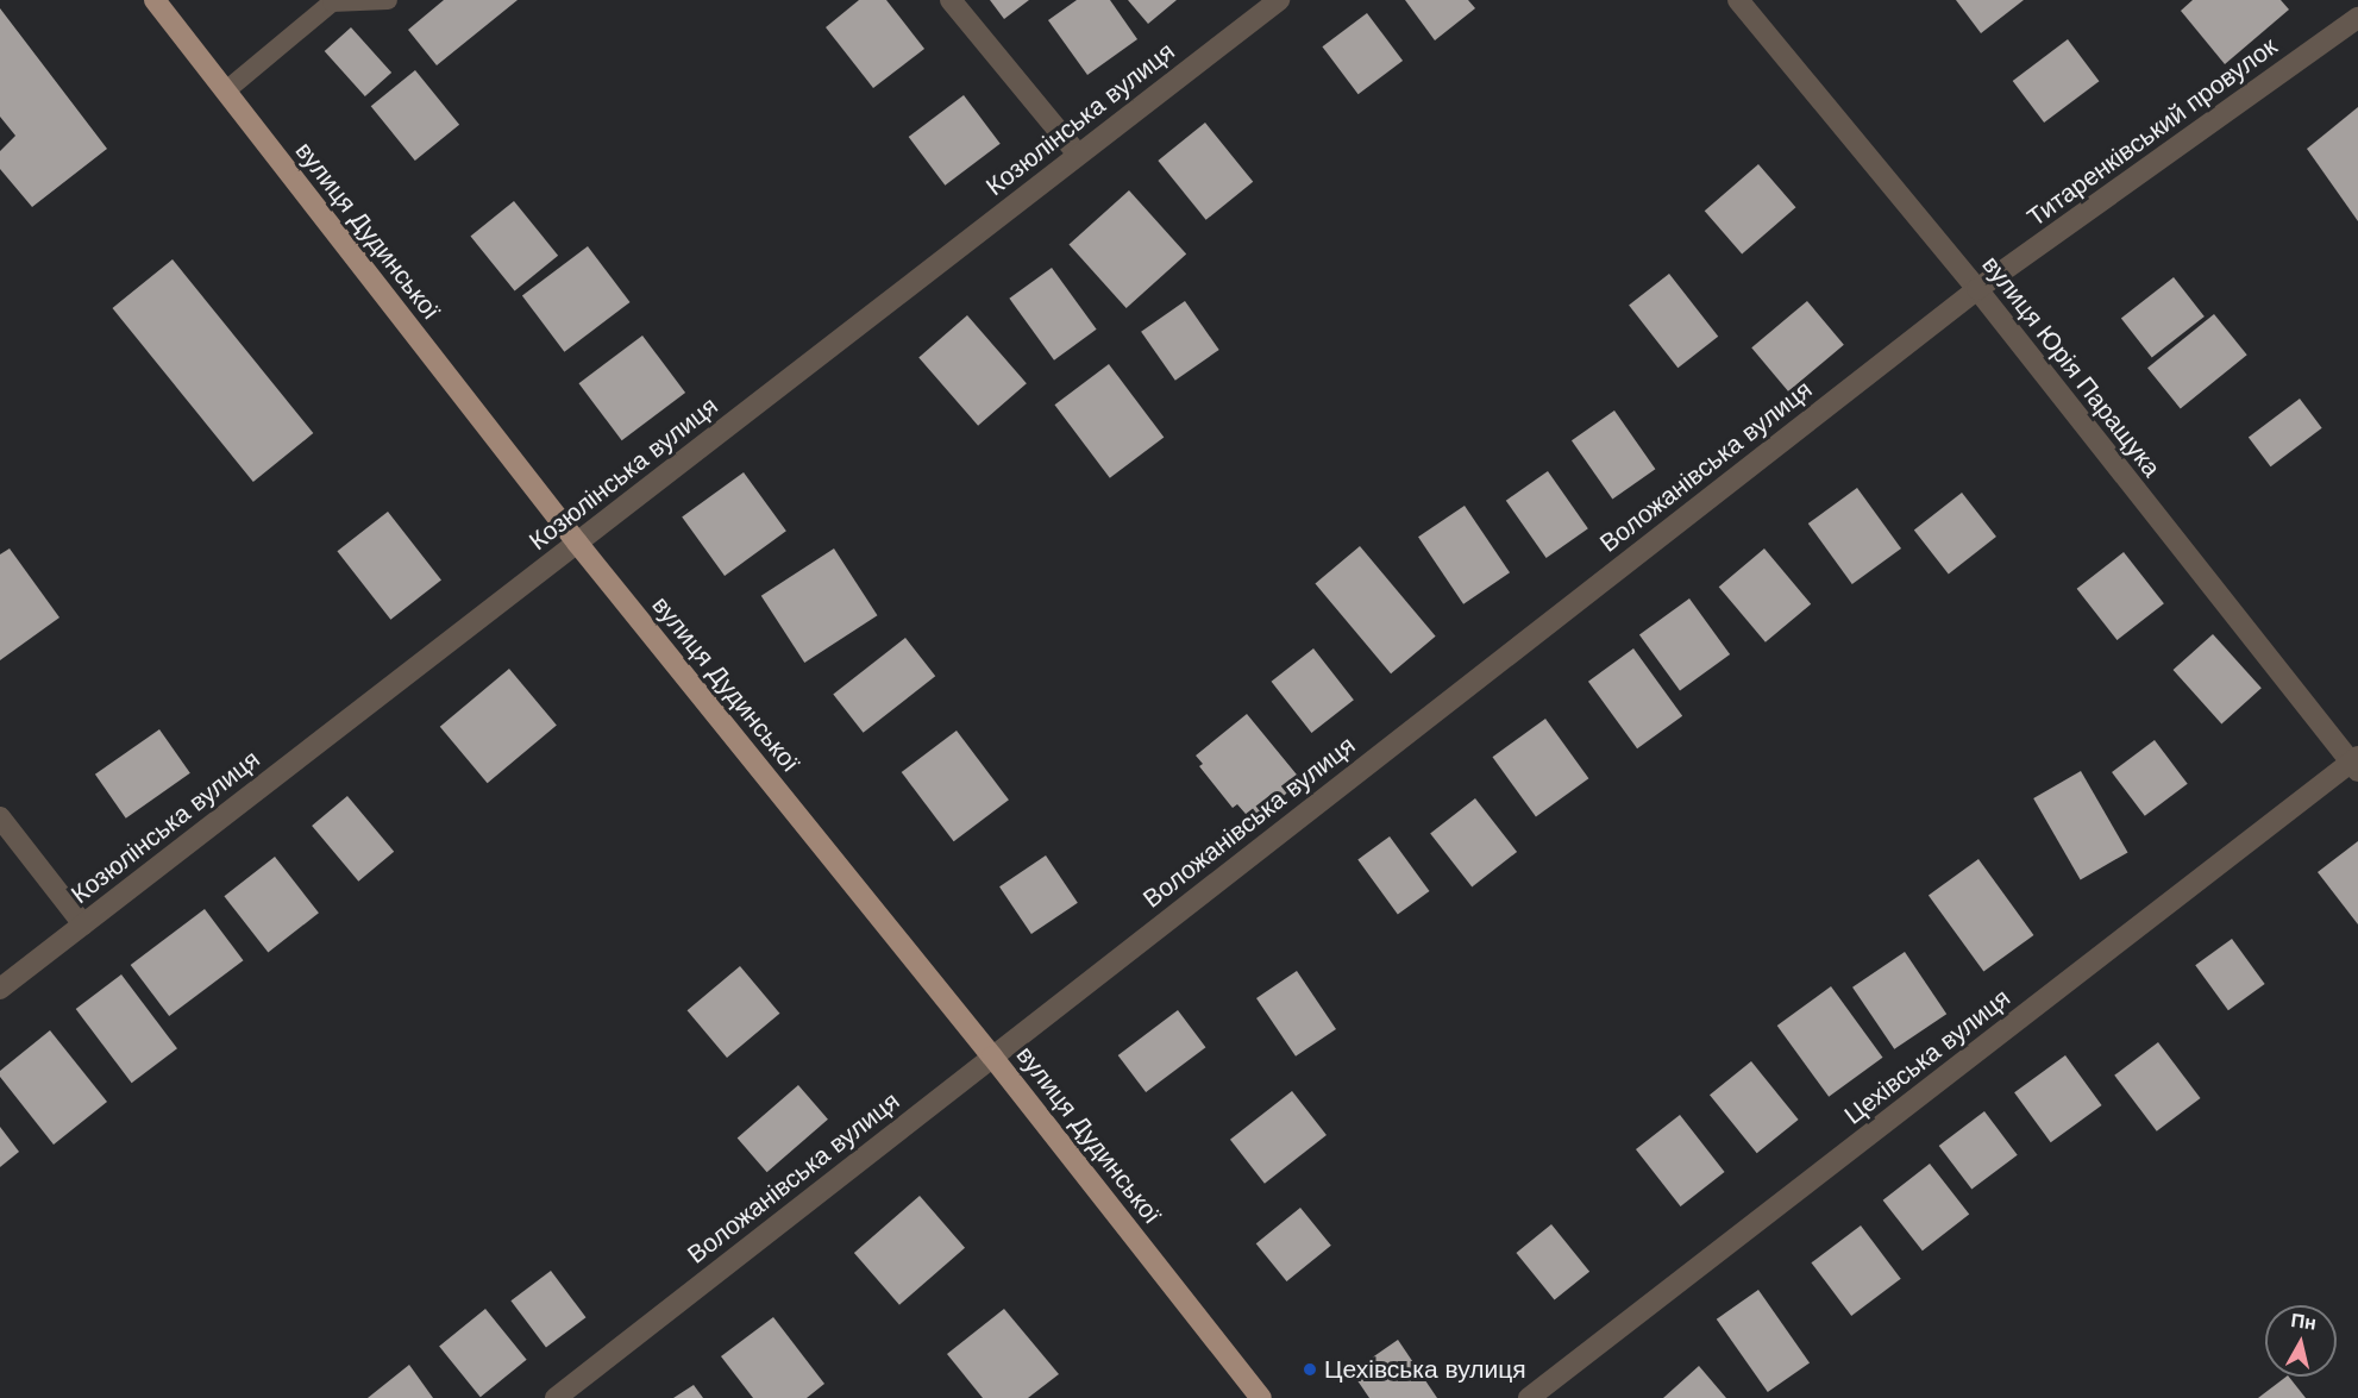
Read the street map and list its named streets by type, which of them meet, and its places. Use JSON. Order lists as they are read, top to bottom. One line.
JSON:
{"streets":{"main road":["вулиця Дудинської"],"street":["Козюлінська вулиця","Титаренківський провулок","вулиця Юрія Паращука","Воложанівська вулиця","Цехівська вулиця"]},"crossings":[["Козюлінська вулиця","вулиця Дудинської"],["Титаренківський провулок","вулиця Юрія Паращука"],["Титаренківський провулок","Воложанівська вулиця"],["вулиця Дудинської","Воложанівська вулиця"],["вулиця Юрія Паращука","Воложанівська вулиця"],["вулиця Юрія Паращука","Цехівська вулиця"]],"places":["Цехівська вулиця"],"north":"top"}
